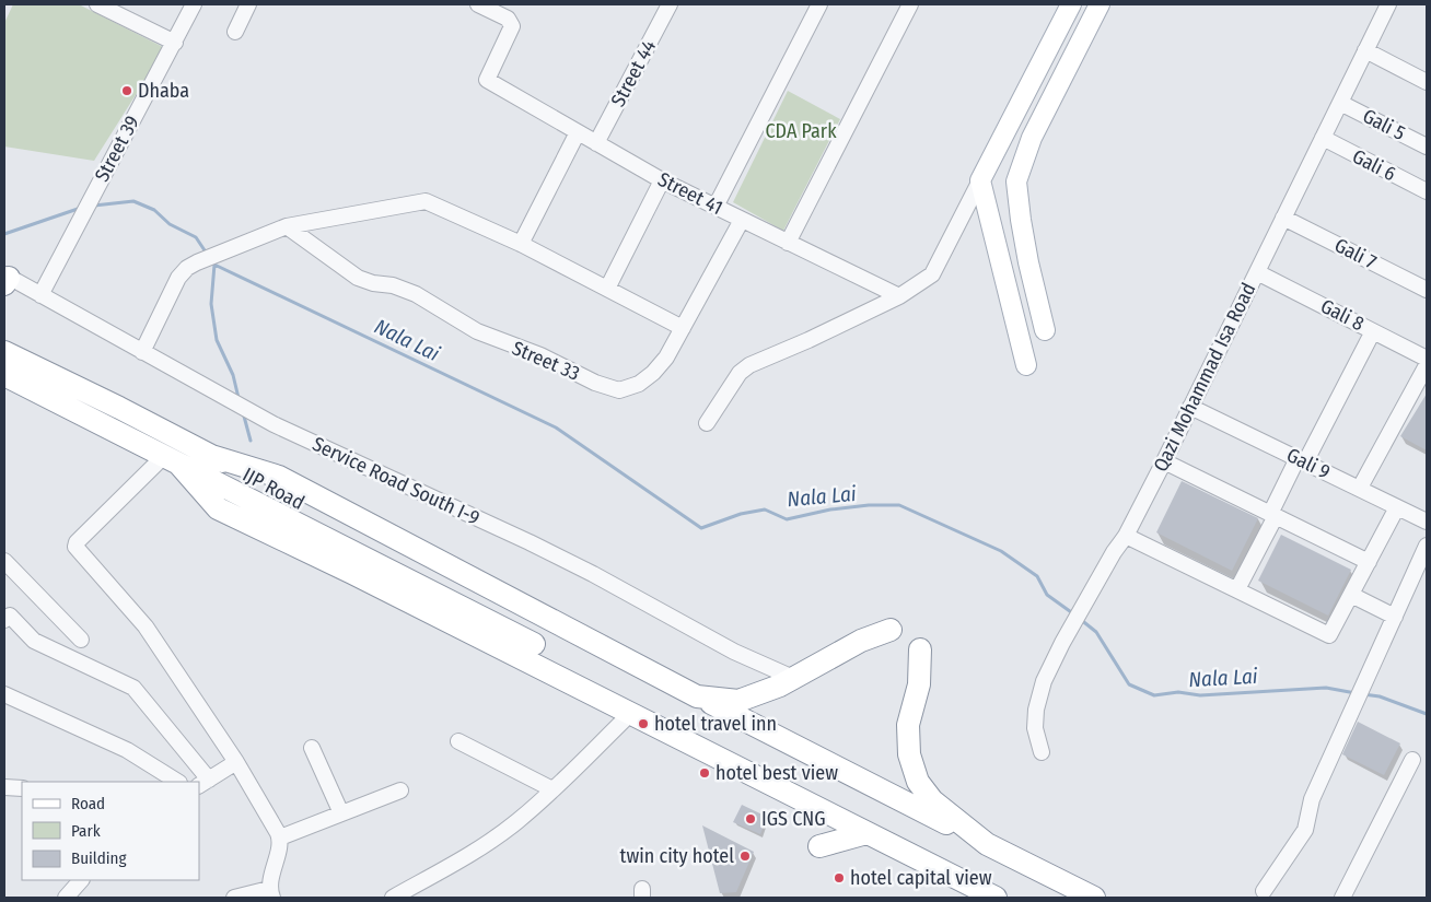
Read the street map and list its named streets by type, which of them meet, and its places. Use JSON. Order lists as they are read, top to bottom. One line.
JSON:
{"streets":{"highway":["IJP Road"],"street":["Street 44","Gali 5","Street 39","Gali 6","Street 41","Gali 7","Gali 8","Street 33","Qazi Mohammad Isa Road","Gali 9","Service Road South I-9"]},"crossings":[["Street 44","Street 41"],["Gali 5","Qazi Mohammad Isa Road"],["Street 39","Service Road South I-9"],["Gali 6","Qazi Mohammad Isa Road"],["Street 41","Street 33"],["Gali 7","Qazi Mohammad Isa Road"],["Gali 8","Qazi Mohammad Isa Road"],["Qazi Mohammad Isa Road","Gali 9"]],"water":["Nala Lai"],"parks":["CDA Park"],"places":["Dhaba","hotel travel inn","hotel best view","IGS CNG","twin city hotel","hotel capital view"],"legend":["Road","Park","Building"]}
